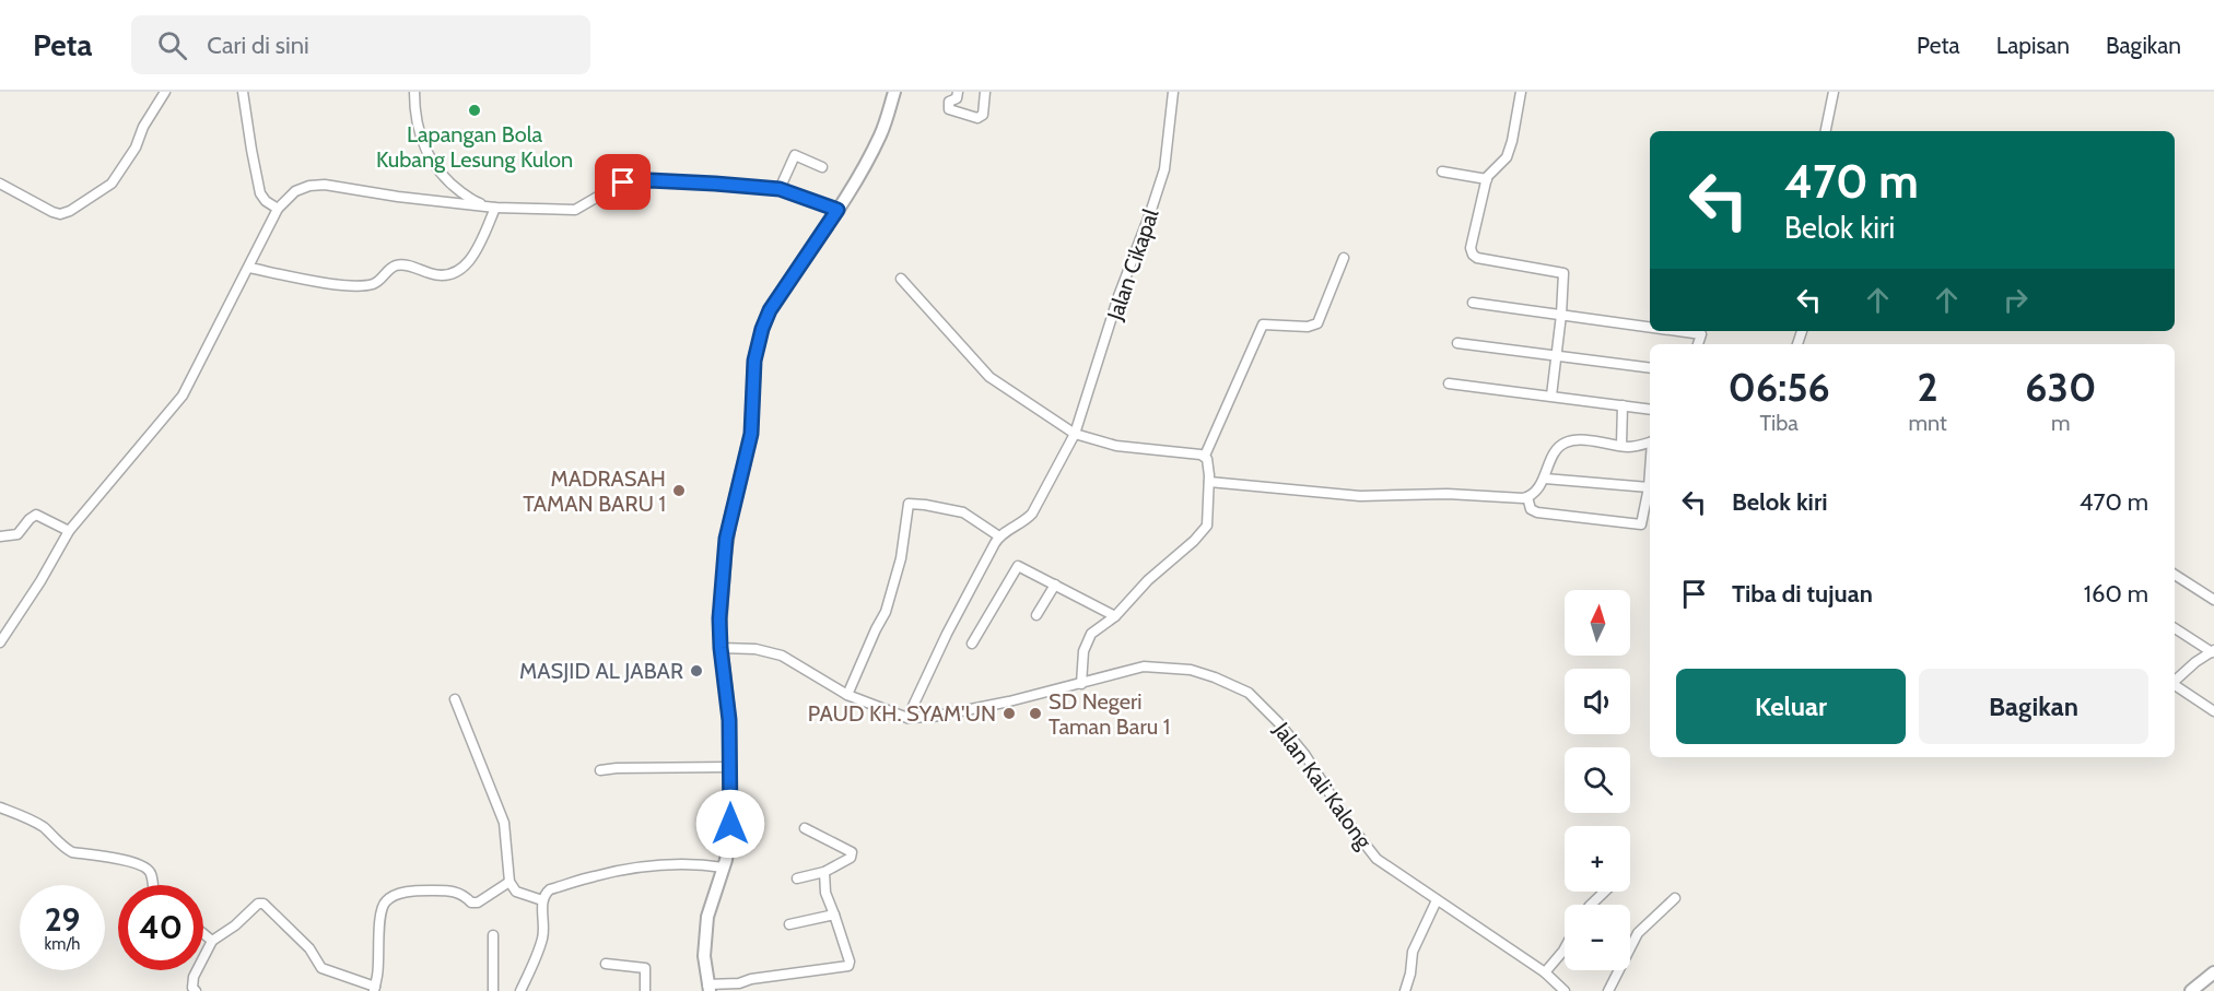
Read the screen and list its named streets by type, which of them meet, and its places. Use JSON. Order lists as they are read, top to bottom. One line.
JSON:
{"streets":{"street":["Jalan Cikapal","Jalan Kali Kalong"]},"places":["Lapangan Bola Kubang Lesung Kulon","MADRASAH TAMAN BARU 1","MASJID AL JABAR","PAUD KH. SYAM'UN","SD Negeri Taman Baru 1"],"north":"top","page":{"header":"Peta","search":"Cari di sini","nav":["Peta","Lapisan","Bagikan"],"turn":["470 m","Belok kiri"],"eta":["06:56","Tiba","2","mnt","630","m"],"list":[{"name":"Belok kiri","value":"470 m"},{"name":"Tiba di tujuan","value":"160 m"}],"map_buttons":["+","−"],"buttons":["Keluar","Bagikan"],"speed":"29 km/h","limit":"40"}}
